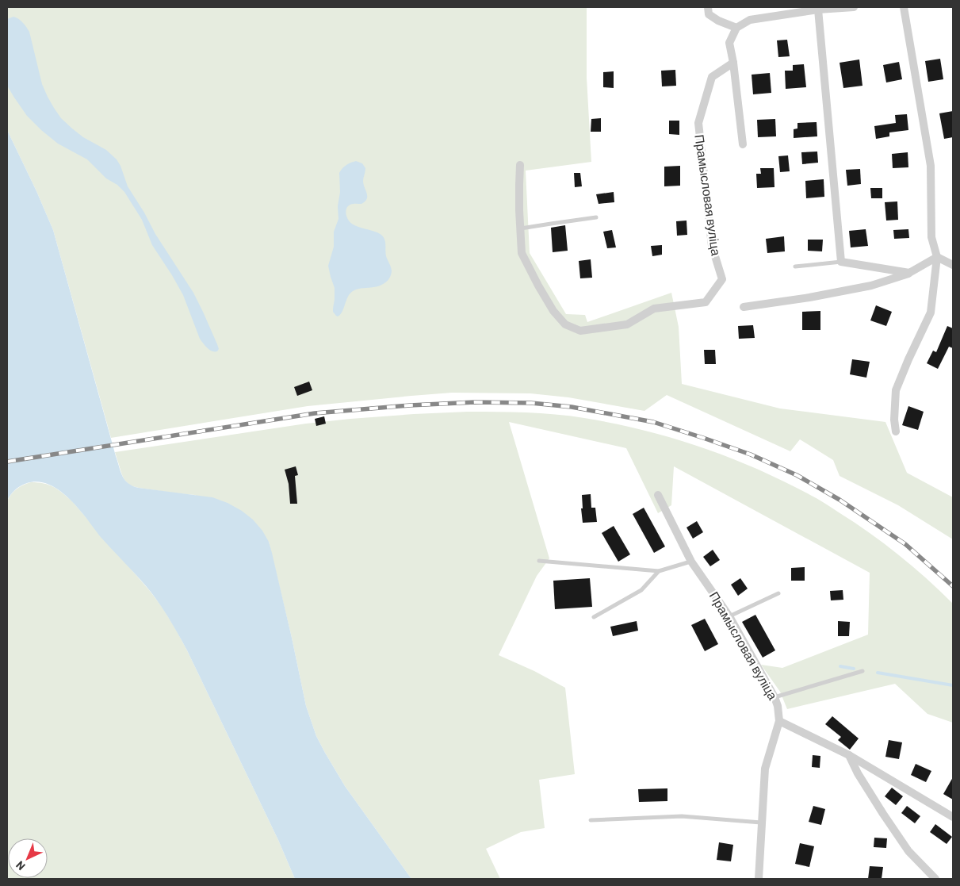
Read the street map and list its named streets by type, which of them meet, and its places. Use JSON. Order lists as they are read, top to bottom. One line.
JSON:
{"streets":{"street":["Прамысловая вуліца"]},"north":"bottom left"}
